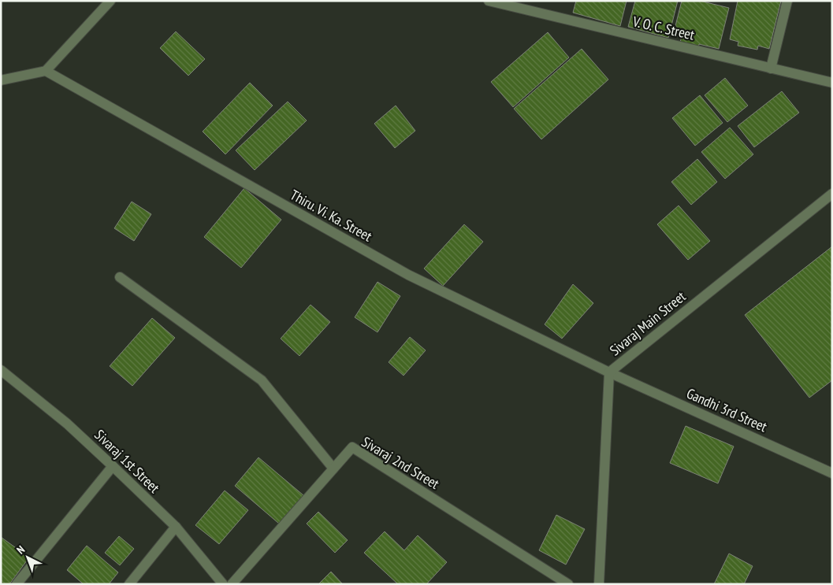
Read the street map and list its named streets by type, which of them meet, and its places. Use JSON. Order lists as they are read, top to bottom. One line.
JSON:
{"streets":{"street":["V. O. C. Street","Thiru. Vi. Ka. Street","Sivaraj Main Street","Gandhi 3rd Street","Sivaraj 1st Street","Sivaraj 2nd Street"]},"crossings":[["Thiru. Vi. Ka. Street","Sivaraj Main Street"],["Thiru. Vi. Ka. Street","Gandhi 3rd Street"],["Sivaraj Main Street","Gandhi 3rd Street"]],"north":"top left"}
